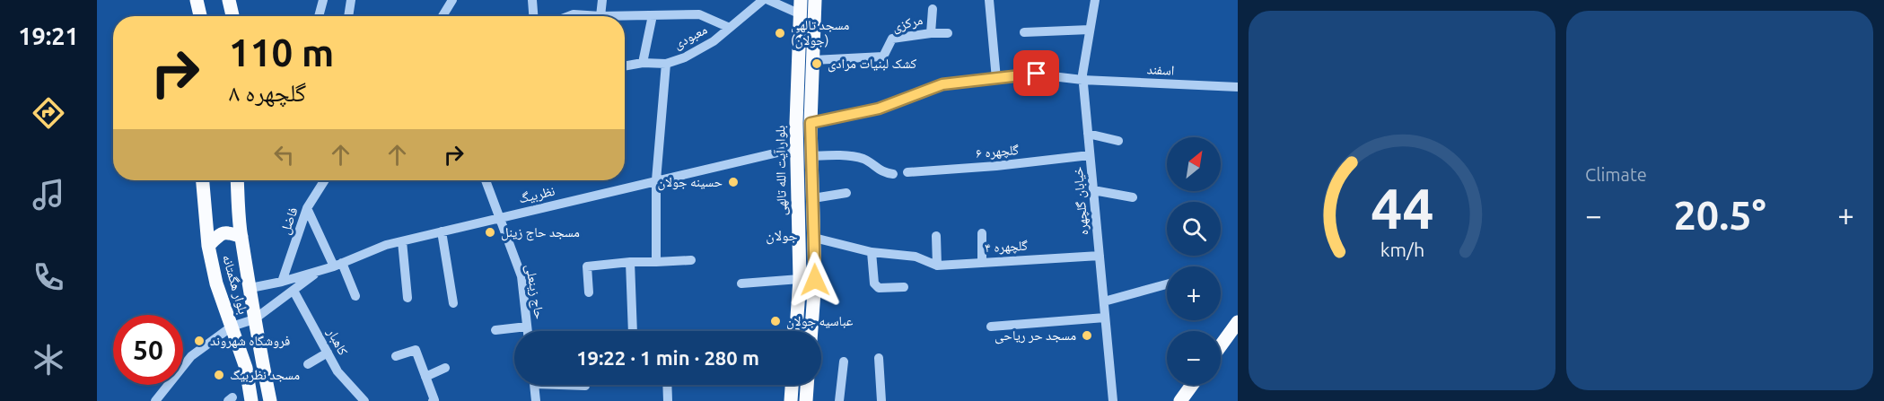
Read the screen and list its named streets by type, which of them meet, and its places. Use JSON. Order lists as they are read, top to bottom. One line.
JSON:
{"streets":{"main road":["بلوار آیت الله تالهی","بلوار هگمتانه"],"street":["مرکزی","معبودی","اسفند","گلچهره ۶","نظربیگ","خیابان گلچهره","فاضل","گلچهره ۴","حاج زینعلی","کاهبار"]},"crossings":[["مرکزی","بلوار آیت الله تالهی"],["اسفند","بلوار آیت الله تالهی"],["اسفند","خیابان گلچهره"],["گلچهره ۶","خیابان گلچهره"],["بلوار آیت الله تالهی","نظربیگ"],["بلوار آیت الله تالهی","گلچهره ۴"],["نظربیگ","فاضل"],["نظربیگ","بلوار هگمتانه"],["نظربیگ","حاج زینعلی"],["نظربیگ","کاهبار"],["خیابان گلچهره","گلچهره ۴"]],"districts":["جولان"],"places":["مسجد تالهی (جولان)","کشک لبنیات مرادی","حسینه جولان","مسجد حاج زینل","عباسیه جولان","مسجد حر ریاحی","فروشگاه شهروند","مسجد نظربیگ"],"north":"top right","page":{"tabs":"19:21","tile":"Climate","turn":["110 m","گلچهره ۸"],"map_buttons":["+","−"],"heat":["−","20.5°","+"],"limit":"50","trip":"19:22 · 1 min · 280 m","gauge":["44","km/h"]}}
